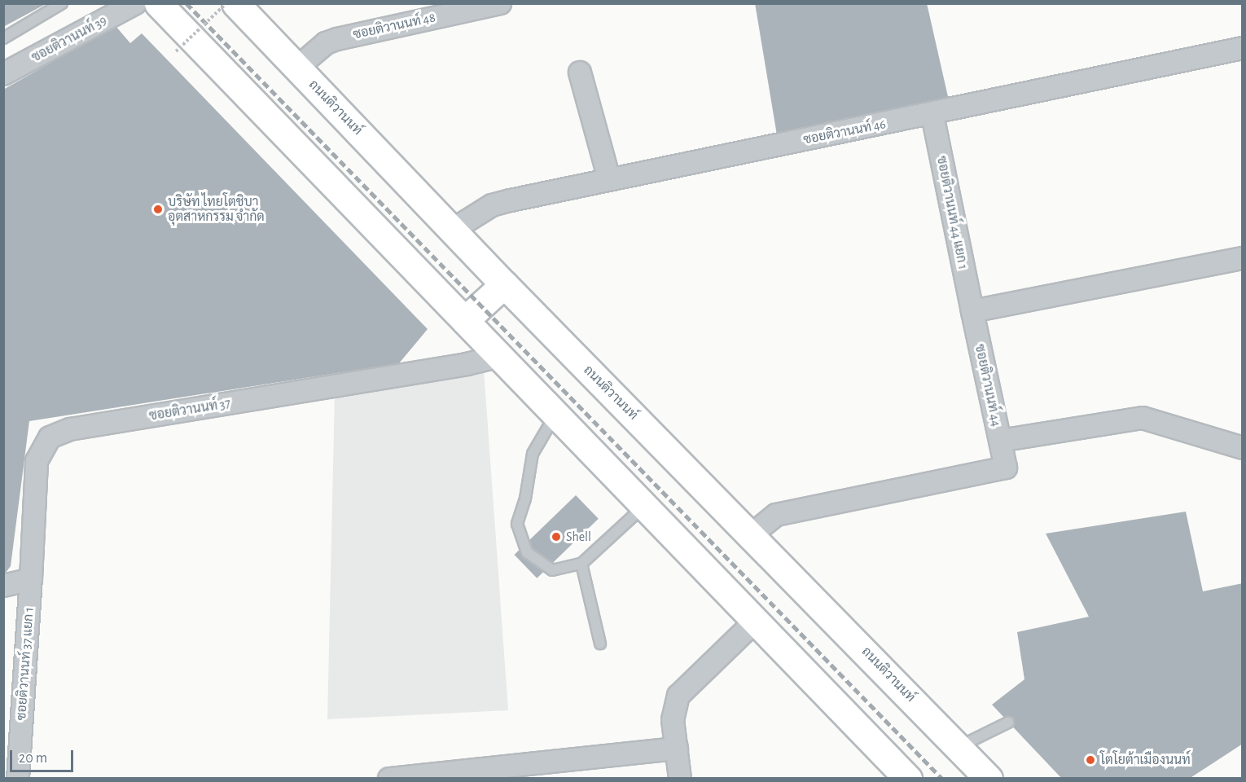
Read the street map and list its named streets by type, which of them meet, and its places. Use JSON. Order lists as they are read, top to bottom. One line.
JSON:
{"streets":{"main road":["ถนนติวานนท์"],"street":["ซอยติวานนท์ 48","ซอยติวานนท์ 39","ซอยติวานนท์ 46","ซอยติวานนท์ 44 แยก 1","ซอยติวานนท์ 44","ซอยติวานนท์ 37","ซอยติวานนท์ 37 แยก 1"]},"crossings":[["ซอยติวานนท์ 48","ถนนติวานนท์"],["ถนนติวานนท์","ซอยติวานนท์ 46"],["ถนนติวานนท์","ซอยติวานนท์ 44"],["ซอยติวานนท์ 46","ซอยติวานนท์ 44 แยก 1"],["ซอยติวานนท์ 44 แยก 1","ซอยติวานนท์ 44"],["ซอยติวานนท์ 37","ซอยติวานนท์ 37 แยก 1"]],"places":["บริษัท ไทยโตชิบา อุตสาหกรรม จำกัด","Shell","โตโยต้าเมืองนนท์"],"scale_bar":"20 m"}
